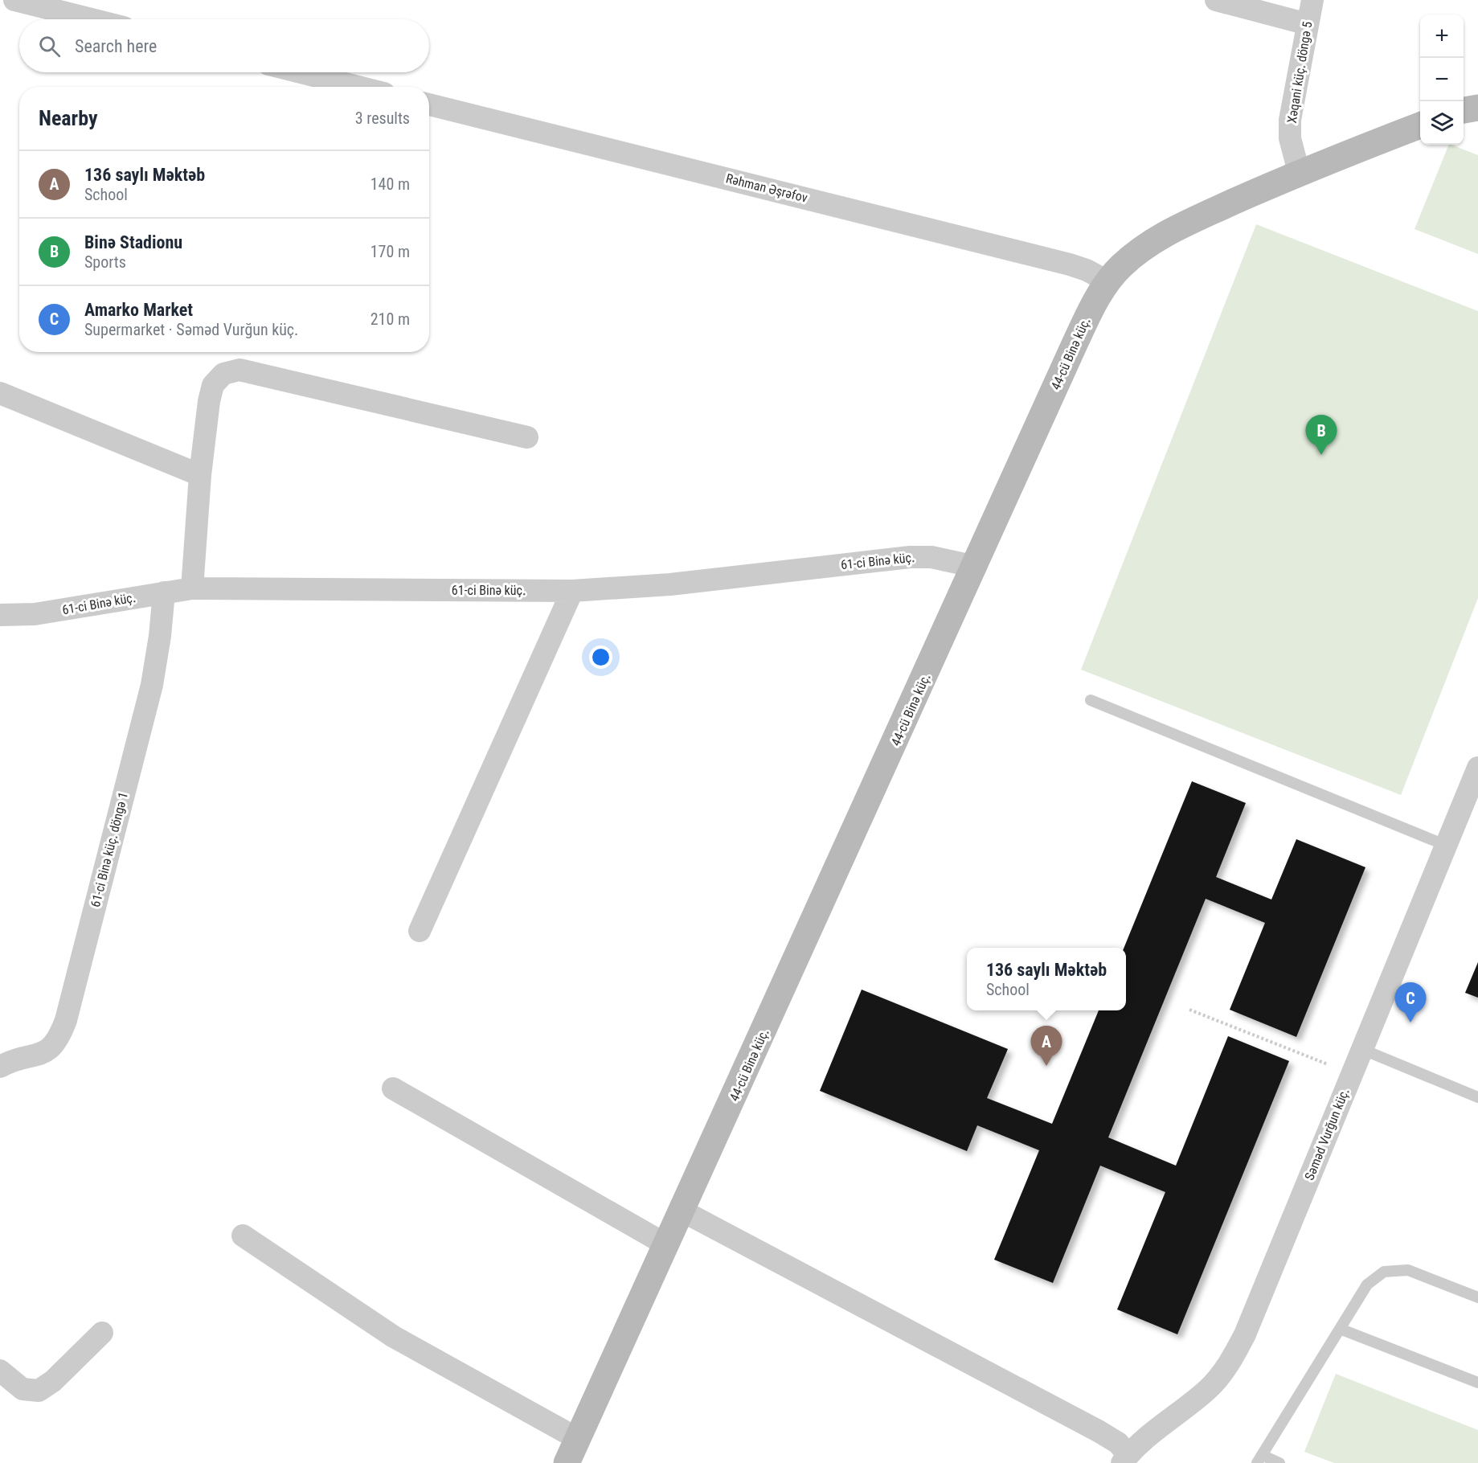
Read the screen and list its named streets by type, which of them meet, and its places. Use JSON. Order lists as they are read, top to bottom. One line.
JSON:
{"streets":{"street":["Xəqani küç. döngə 5","Rəhman Əşrəfov","44-cü Binə küç.","61-ci Binə küç.","61-ci Binə küç. döngə 1","Səməd Vurğun küç."]},"crossings":[["Xəqani küç. döngə 5","44-cü Binə küç."],["Rəhman Əşrəfov","44-cü Binə küç."],["44-cü Binə küç.","61-ci Binə küç."],["61-ci Binə küç.","61-ci Binə küç. döngə 1"]],"page":{"map_buttons":["+","−"],"search":"Search here","heading":["Nearby","3 results"],"list":[{"mark":"A","name":"136 saylı Məktəb","note":"School","value":"140 m"},{"mark":"B","name":"Binə Stadionu","note":"Sports","value":"170 m"},{"mark":"C","name":"Amarko Market","note":"Supermarket · Səməd Vurğun küç.","value":"210 m"}],"pins":["B","C","A"],"popup":["136 saylı Məktəb","School"]}}
